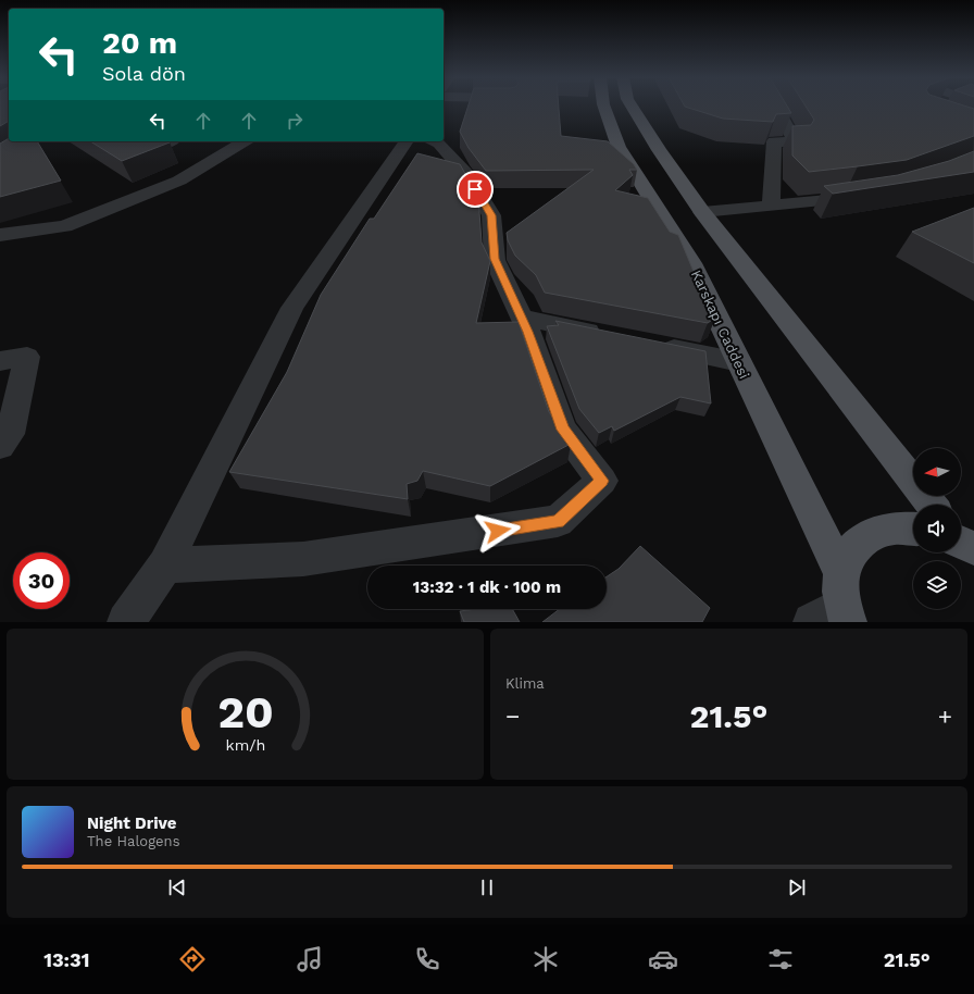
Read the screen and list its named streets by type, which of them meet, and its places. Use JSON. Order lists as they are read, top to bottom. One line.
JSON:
{"streets":{"main road":["Karskapı Caddesi"]},"north":"left","page":{"turn":["20 m","Sola dön"],"limit":"30","trip":"13:32 · 1 dk · 100 m","tile":"Klima","heat":["−","21.5°","+"],"song":["Night Drive","The Halogens"],"tabs":["13:31","21.5°"],"gauge":["20","km/h"]}}
